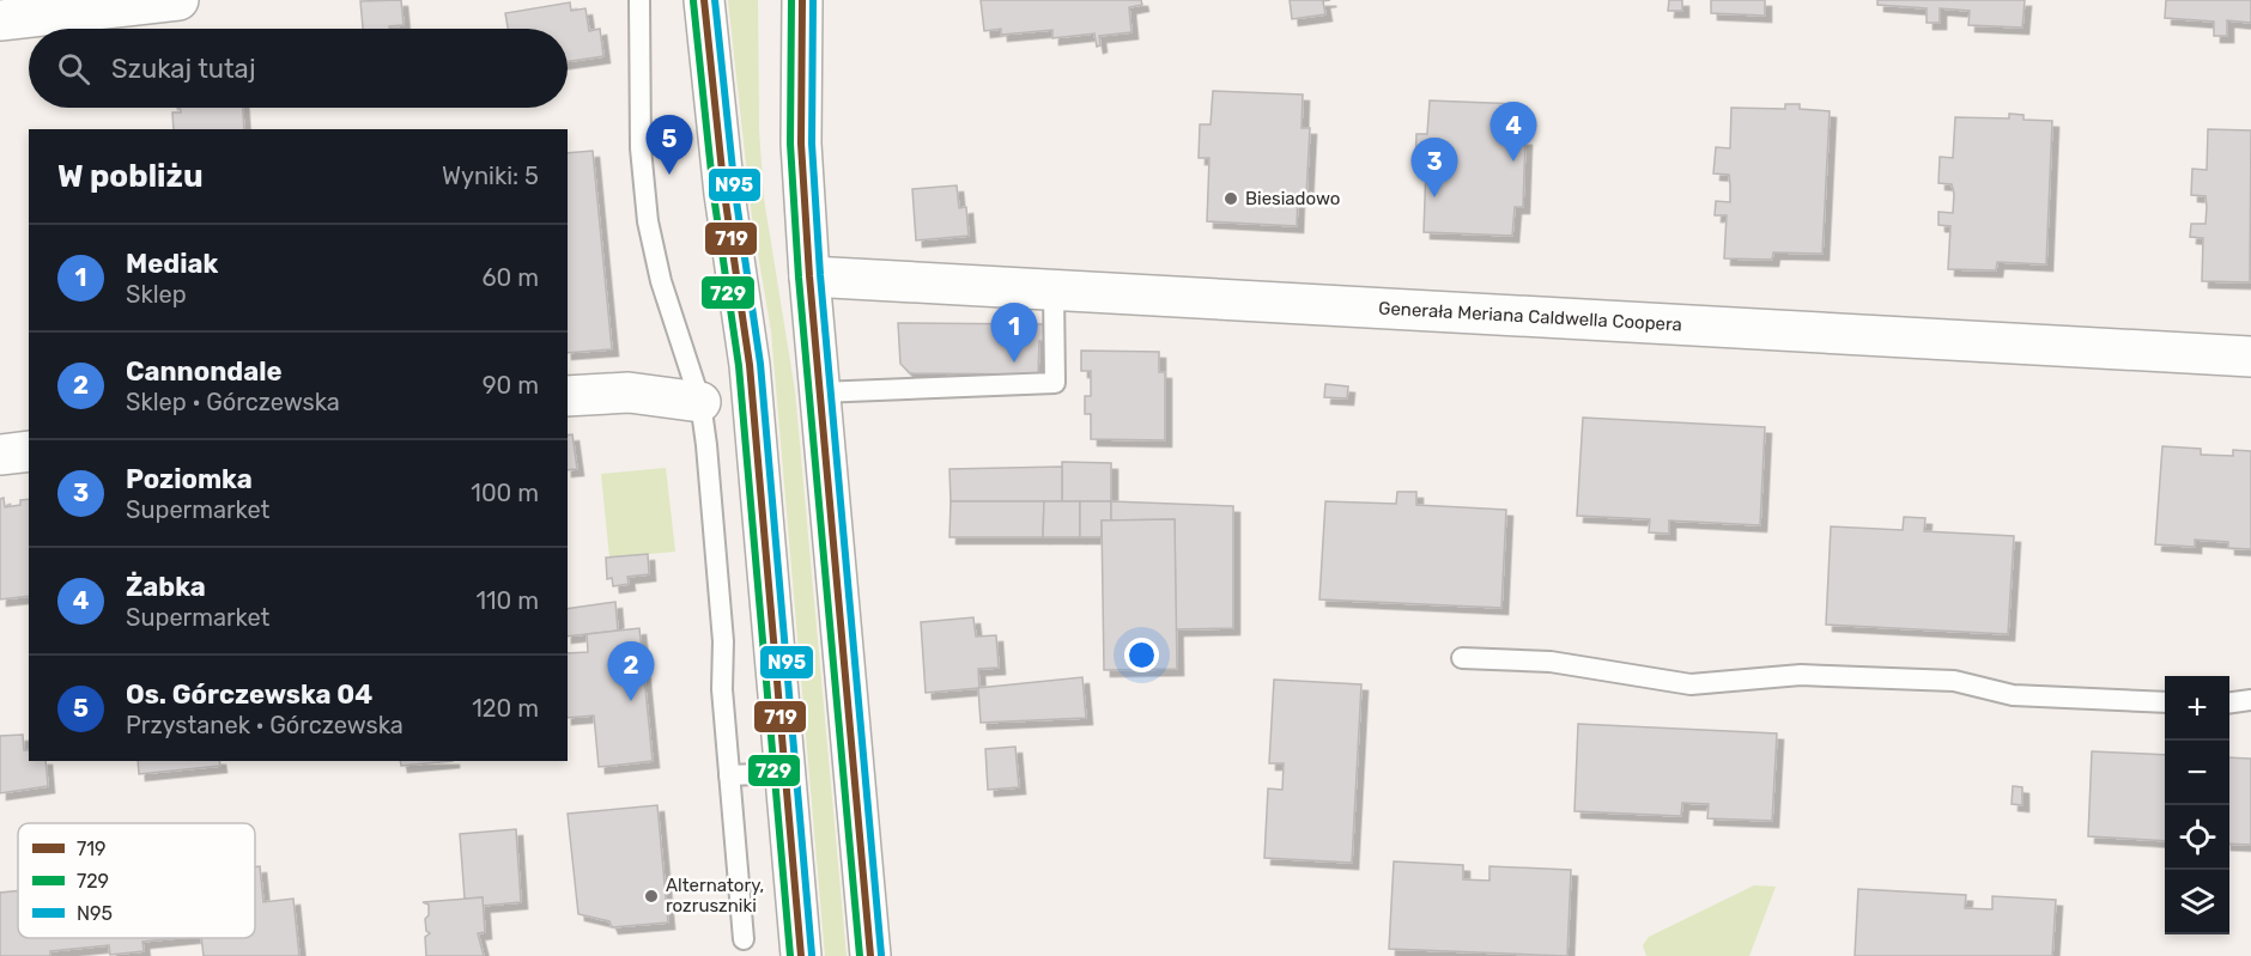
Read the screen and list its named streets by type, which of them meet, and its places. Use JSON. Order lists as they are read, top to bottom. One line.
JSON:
{"streets":{"main road":["Generała Meriana Caldwella Coopera"]},"places":["Biesiadowo","Alternatory, rozruszniki"],"lines":["transit line 719","transit line 729","transit line N95"],"legend":["719","729","N95"],"page":{"search":"Szukaj tutaj","pins":["4","5","3","1","2"],"heading":["W pobliżu","Wyniki: 5"],"list":[{"mark":"1","name":"Mediak","note":"Sklep","value":"60 m"},{"mark":"2","name":"Cannondale","note":"Sklep · Górczewska","value":"90 m"},{"mark":"3","name":"Poziomka","note":"Supermarket","value":"100 m"},{"mark":"4","name":"Żabka","note":"Supermarket","value":"110 m"},{"mark":"5","name":"Os. Górczewska 04","note":"Przystanek · Górczewska","value":"120 m"}],"map_buttons":["+","−"]}}
